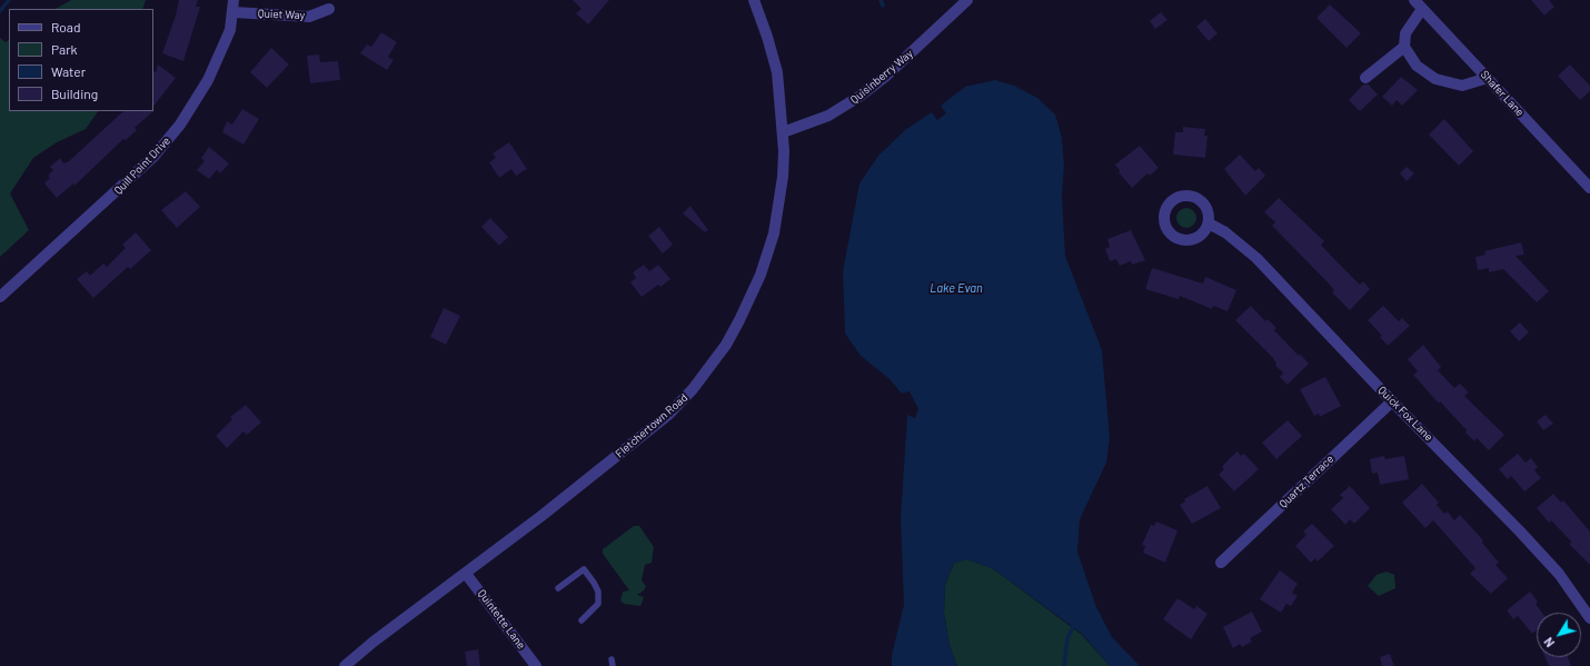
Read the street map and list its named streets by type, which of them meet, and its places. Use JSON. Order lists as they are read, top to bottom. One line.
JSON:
{"streets":{"street":["Quiet Way","Quisinberry Way","Shafer Lane","Quill Point Drive","Quick Fox Lane","Fletchertown Road","Quartz Terrace","Quintette Lane"]},"crossings":[["Quiet Way","Quill Point Drive"],["Quisinberry Way","Fletchertown Road"],["Quick Fox Lane","Quartz Terrace"],["Fletchertown Road","Quintette Lane"]],"water":["Lake Evan"],"legend":["Road","Park","Water","Building"],"north":"bottom left"}
